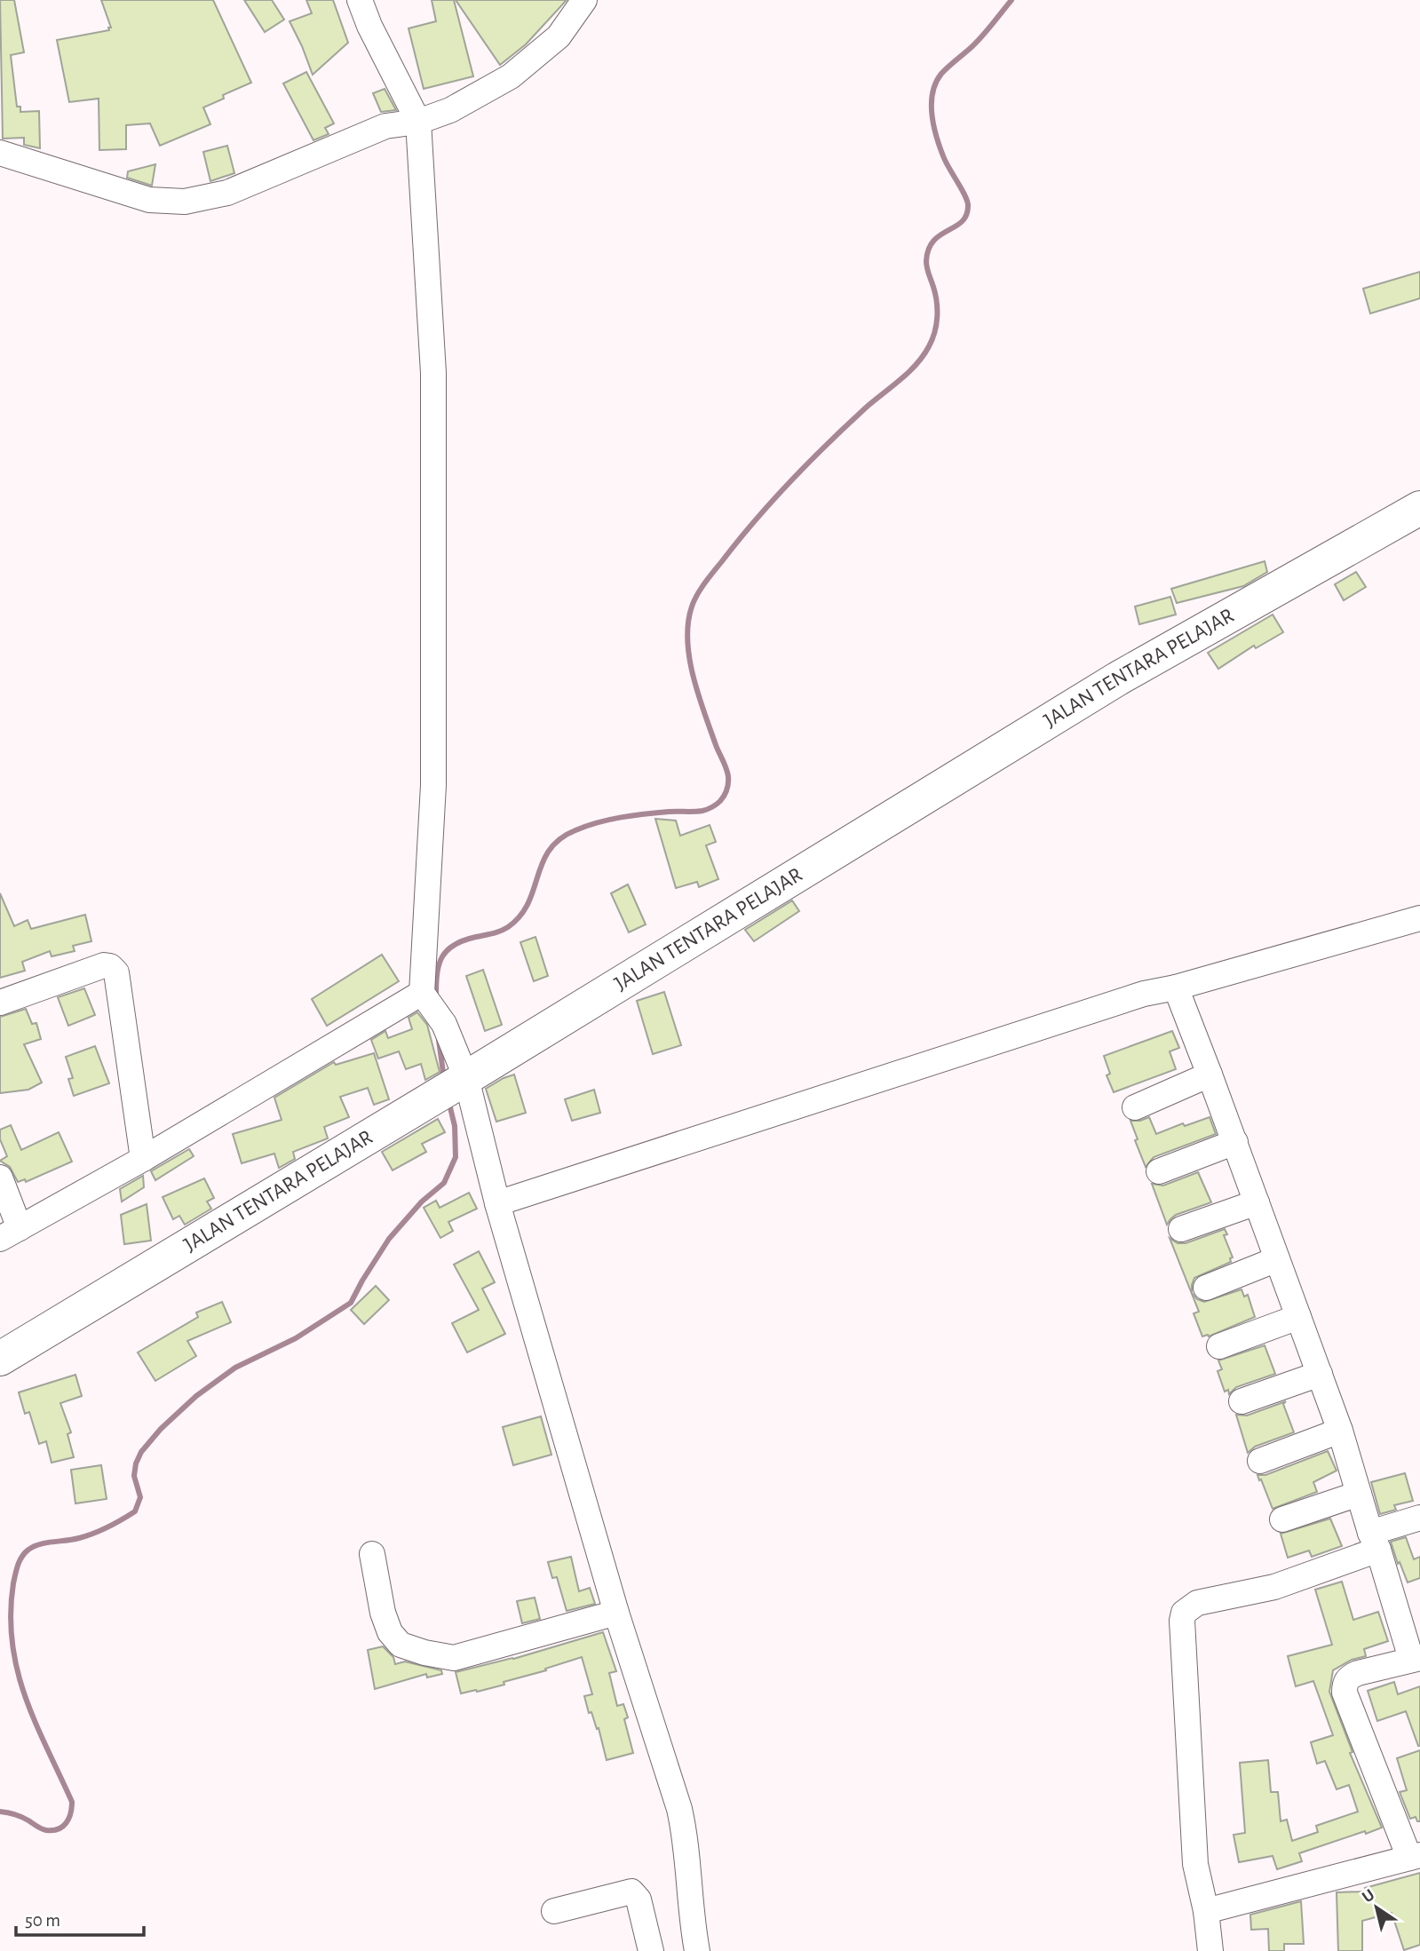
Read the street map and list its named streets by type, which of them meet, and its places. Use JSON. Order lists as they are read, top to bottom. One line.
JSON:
{"streets":{"highway":["JALAN TENTARA PELAJAR"]},"scale_bar":"50 m","north":"top left"}
